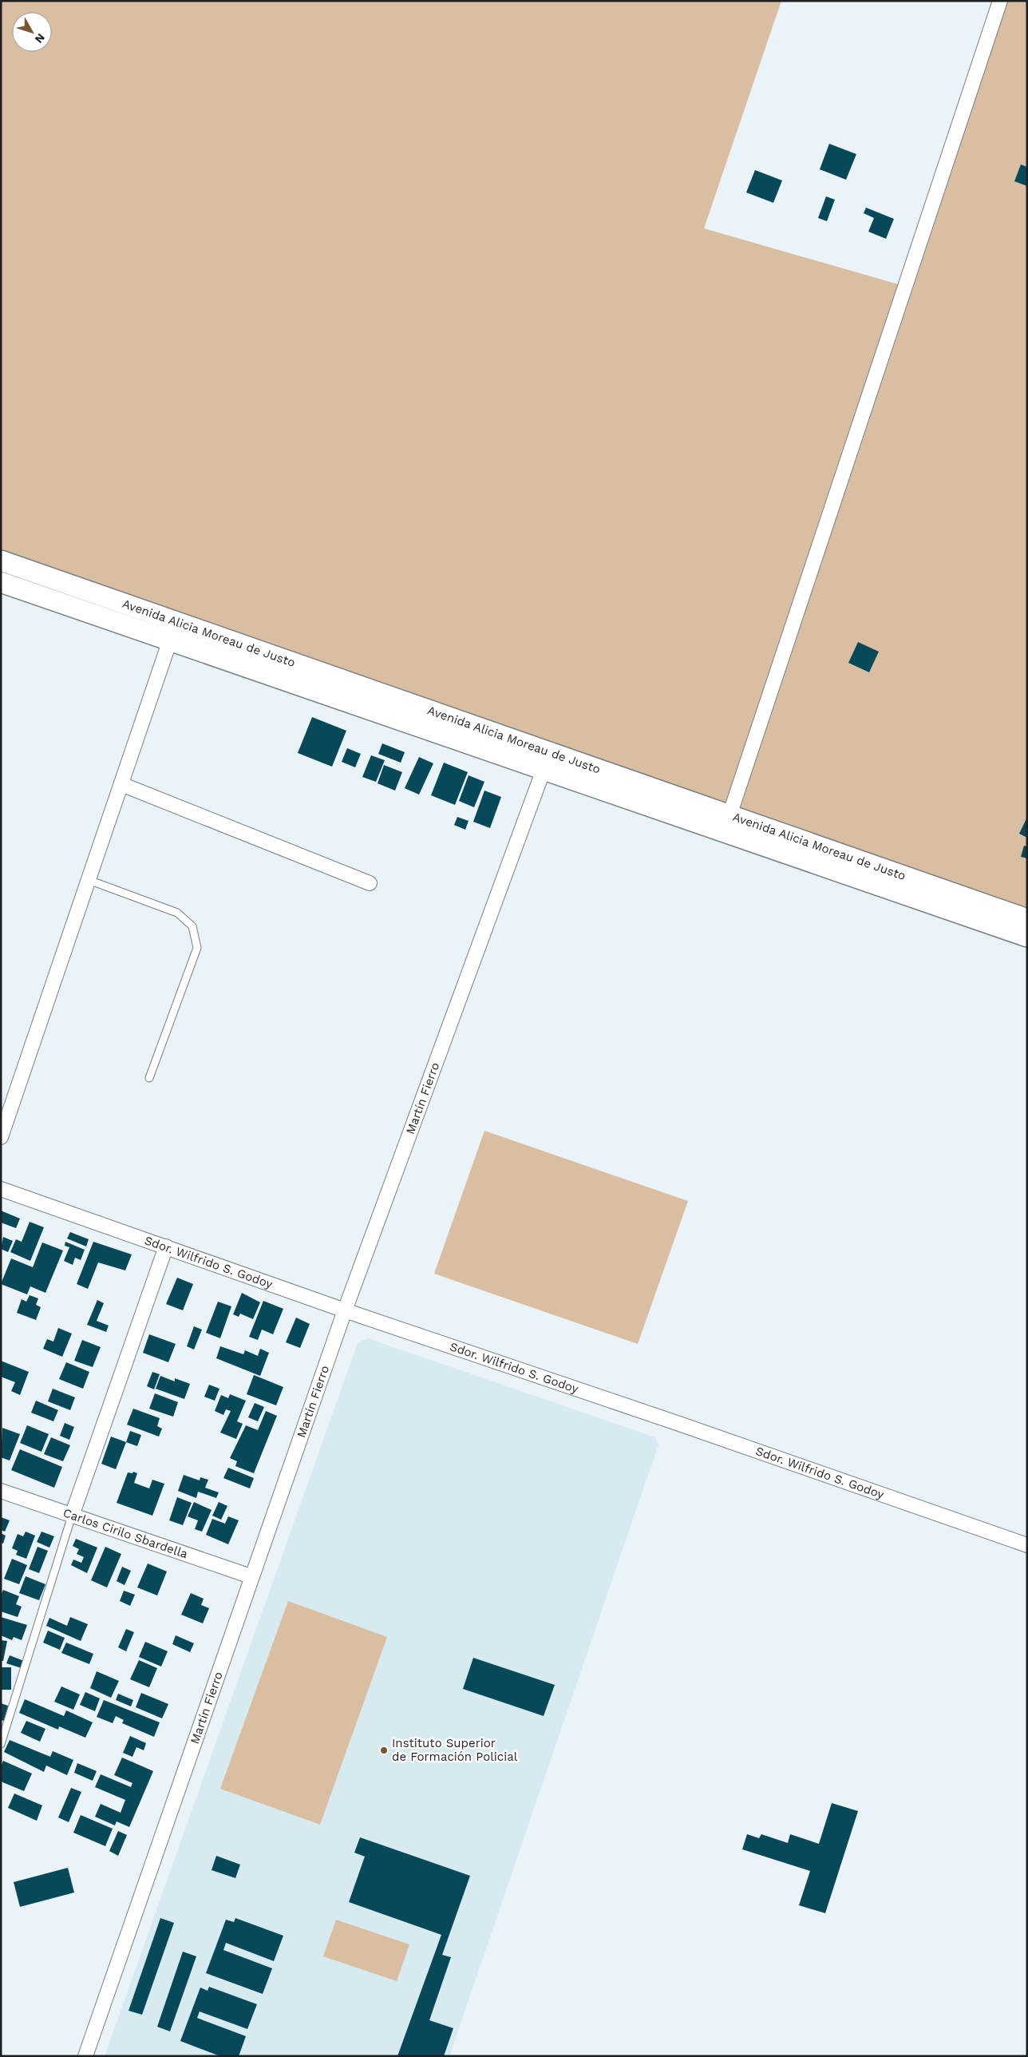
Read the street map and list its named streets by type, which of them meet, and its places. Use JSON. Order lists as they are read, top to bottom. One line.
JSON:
{"streets":{"main road":["Avenida Alicia Moreau de Justo"],"street":["Martín Fierro","Sdor. Wilfrido S. Godoy","Carlos Cirilo Sbardella"]},"crossings":[["Avenida Alicia Moreau de Justo","Martín Fierro"],["Martín Fierro","Sdor. Wilfrido S. Godoy"],["Martín Fierro","Carlos Cirilo Sbardella"]],"places":["Instituto Superior de Formación Policial"],"north":"bottom right"}
